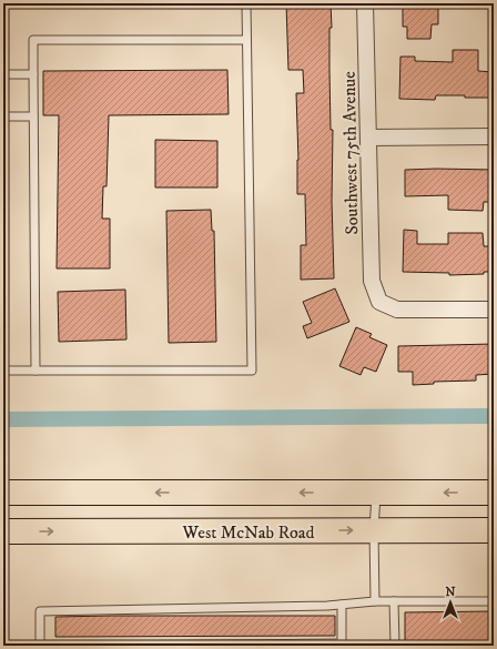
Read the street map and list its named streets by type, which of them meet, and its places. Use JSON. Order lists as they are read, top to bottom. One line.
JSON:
{"streets":{"main road":["West McNab Road"],"street":["Southwest 75th Avenue"]},"north":"top"}
